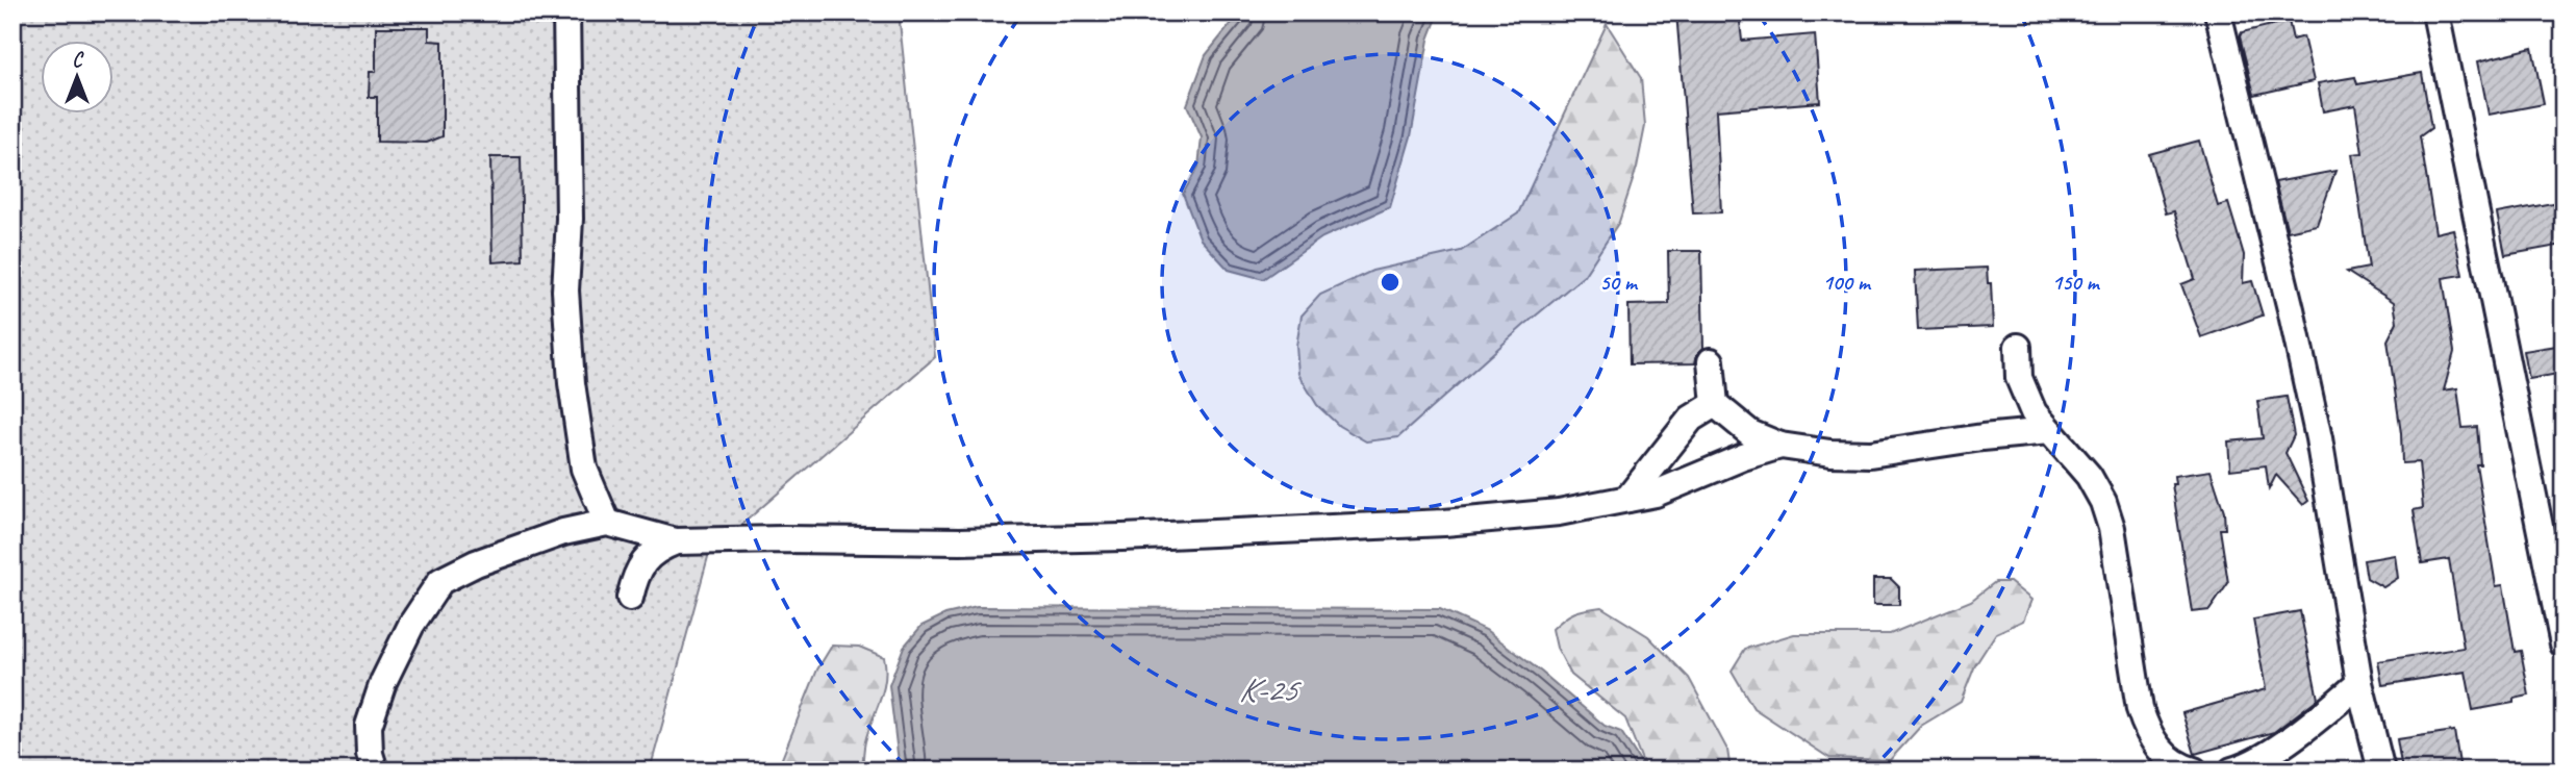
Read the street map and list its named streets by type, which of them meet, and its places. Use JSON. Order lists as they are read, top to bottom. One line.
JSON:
{"water":["К-25"],"north":"top","rings":["50 m","100 m","150 m"]}
